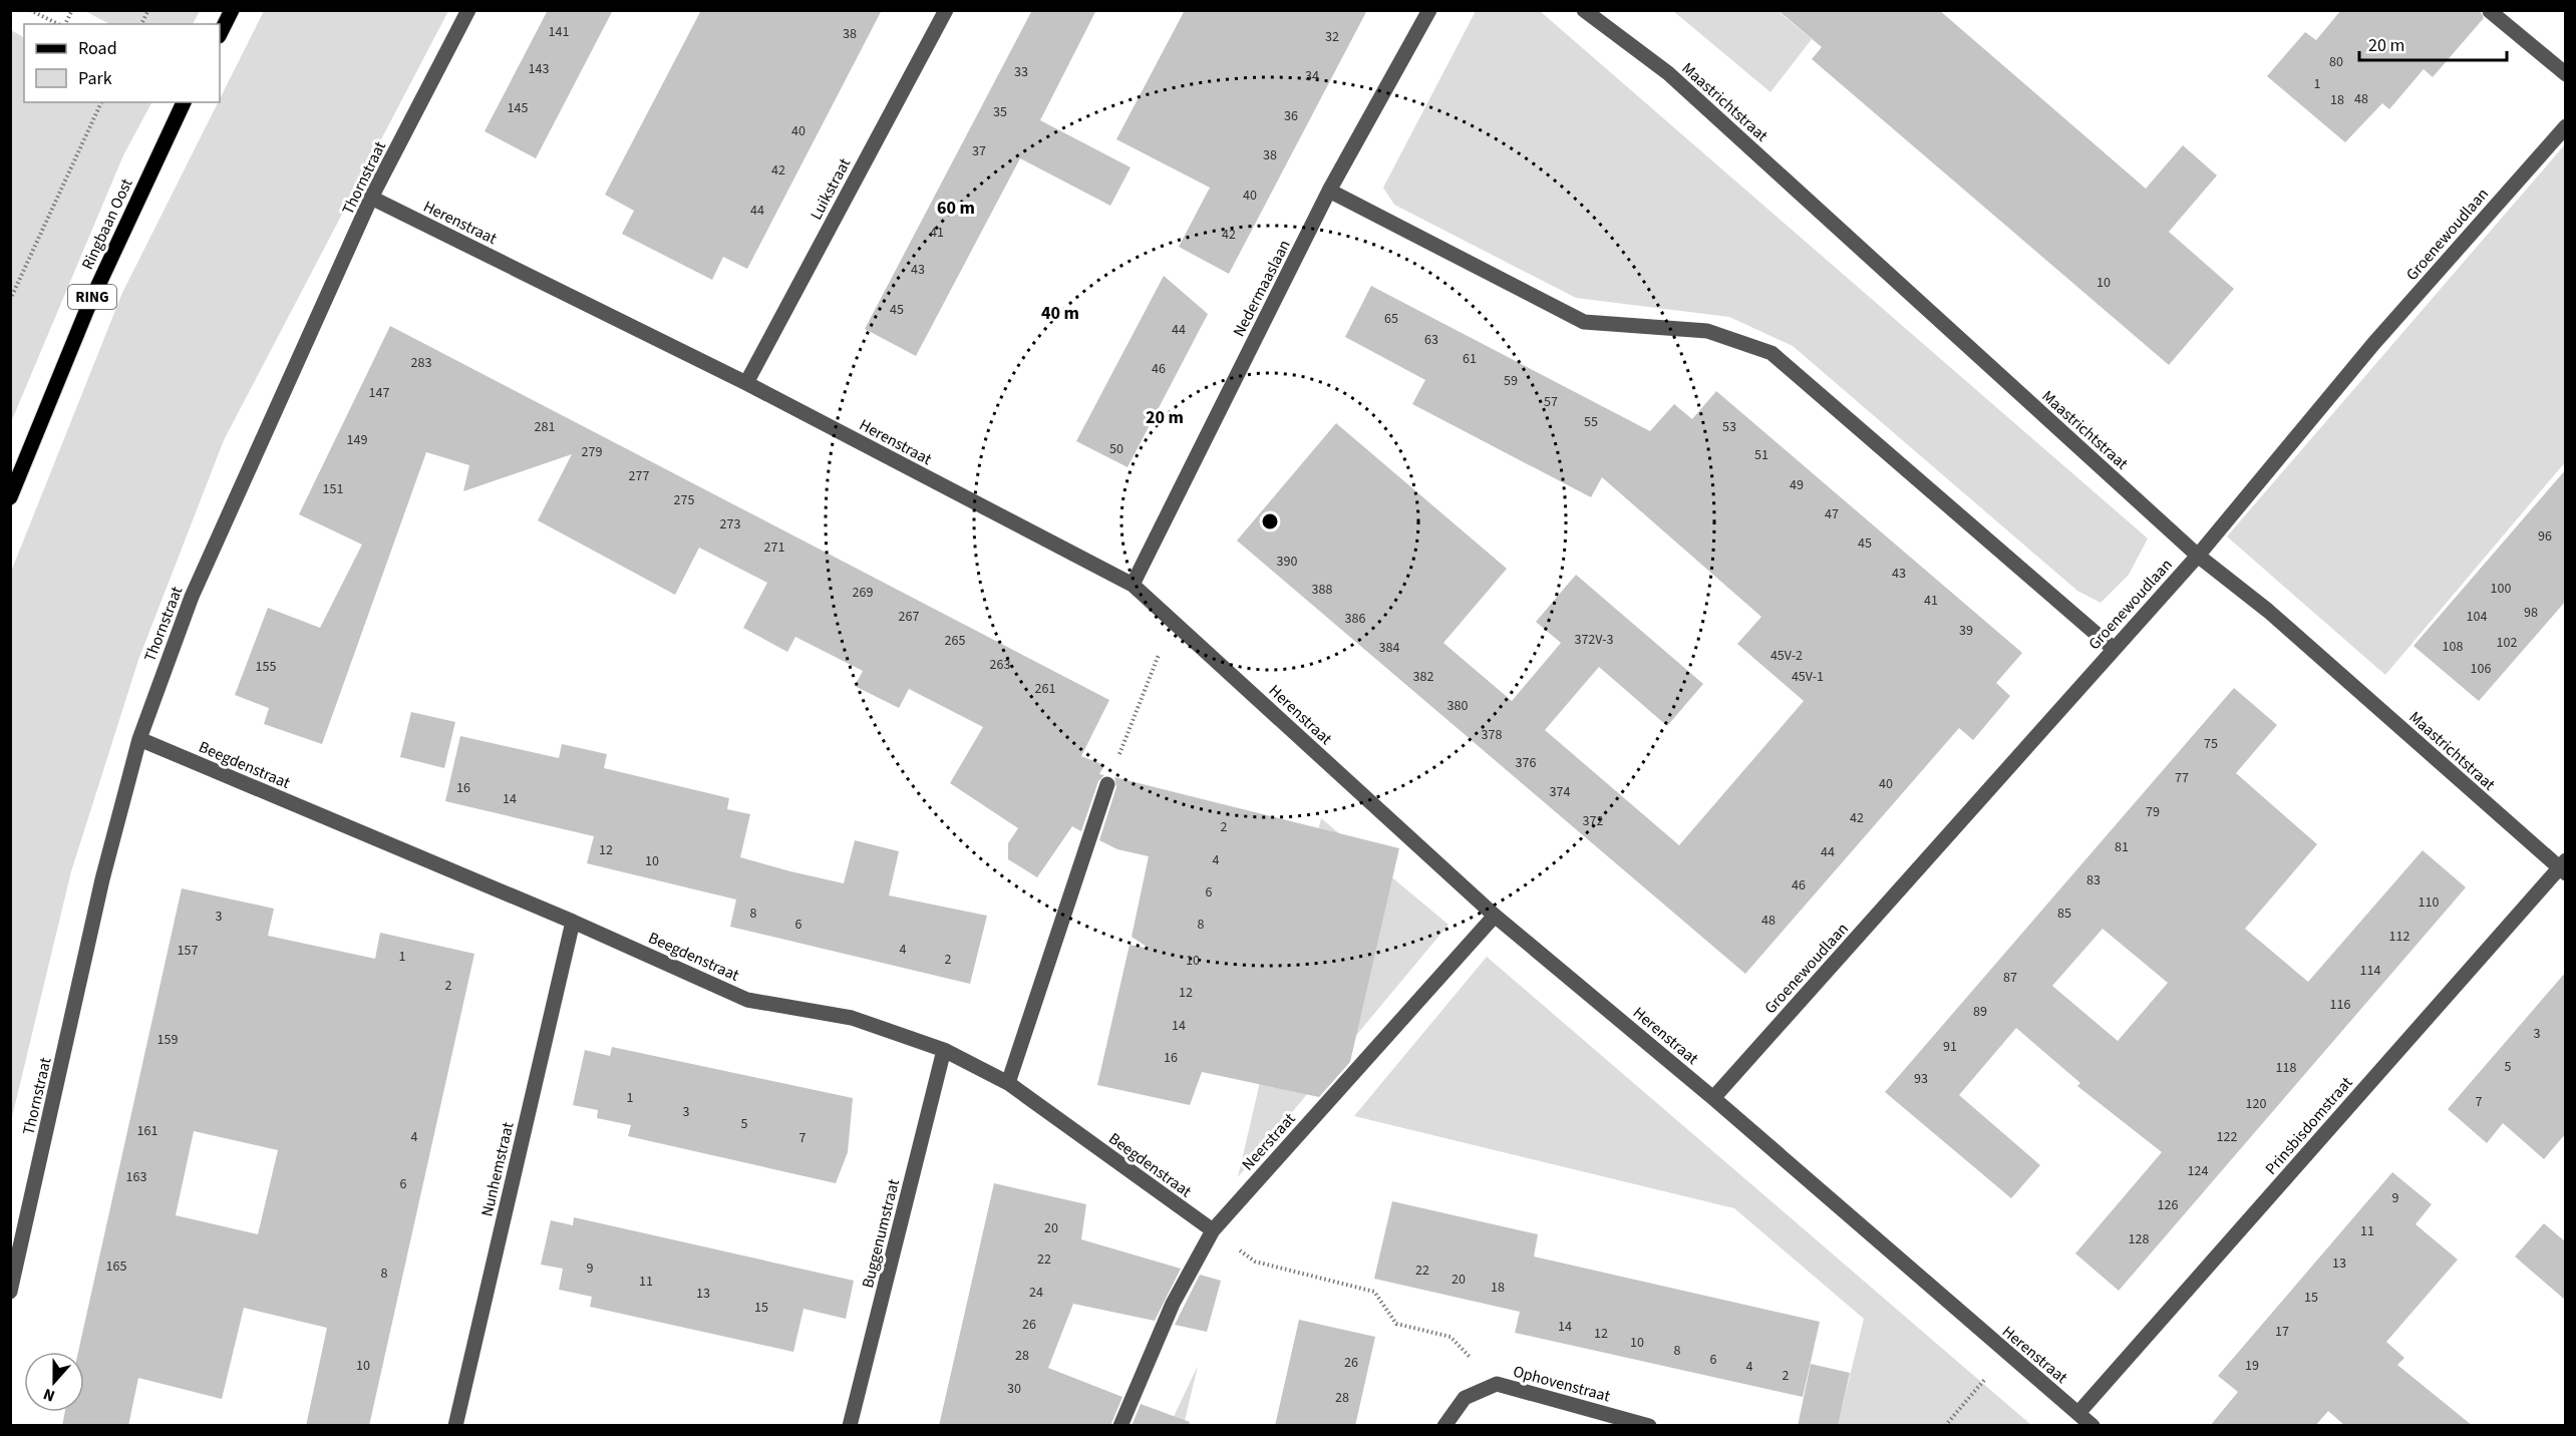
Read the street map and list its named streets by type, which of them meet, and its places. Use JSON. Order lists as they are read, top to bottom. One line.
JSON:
{"streets":{"main road":["Ringbaan Oost","RING"],"street":["Maastrichtstraat","Thornstraat","Luikstraat","Herenstraat","Groenewoudlaan","Nedermaaslaan","Beegdenstraat","Prinsbisdomstraat","Neerstraat","Nunhemstraat","Buggenumstraat","Ophovenstraat"]},"crossings":[["Maastrichtstraat","Groenewoudlaan"],["Maastrichtstraat","Prinsbisdomstraat"],["Thornstraat","Herenstraat"],["Thornstraat","Beegdenstraat"],["Luikstraat","Herenstraat"],["Herenstraat","Groenewoudlaan"],["Herenstraat","Nedermaaslaan"],["Herenstraat","Prinsbisdomstraat"],["Herenstraat","Neerstraat"],["Beegdenstraat","Neerstraat"],["Beegdenstraat","Nunhemstraat"],["Beegdenstraat","Buggenumstraat"]],"house_numbers":["141","38","32","80","143","33","34","1","48","18","145","35","36","40","37","38","42","40","44","41","42","43","10","45","65","44","63","61","283","46","59","147","57","55","281","53","149","50","279","51","277","49","151","275","47","273","96","45","271","390","43","100","388","269","41","98","267","104","386","39","372V-3","265","102","108","384","45V-2","263","155","106","382","45V-1","261","380","378","75","376","77","40","16","374","14","79","42","372","2","81","12","44","4","10","83","46","6","110","8","85","3","48","6","8","112","4","157","1","2","10","114","87","2","12","116","89","14","3","159","91","16","5","118","93","1","7","120","3","5","161","4","122","7","124","163","6","9","126","20","11","128","22","13","165","9","22","8","20","11","18","24","13","15","15","26","14","17","12","10","8","28","6","26","10","19","4","2","30","28"],"legend":["Road","Park"],"scale_bar":"20 m","north":"bottom","rings":["60 m","40 m","20 m"]}
